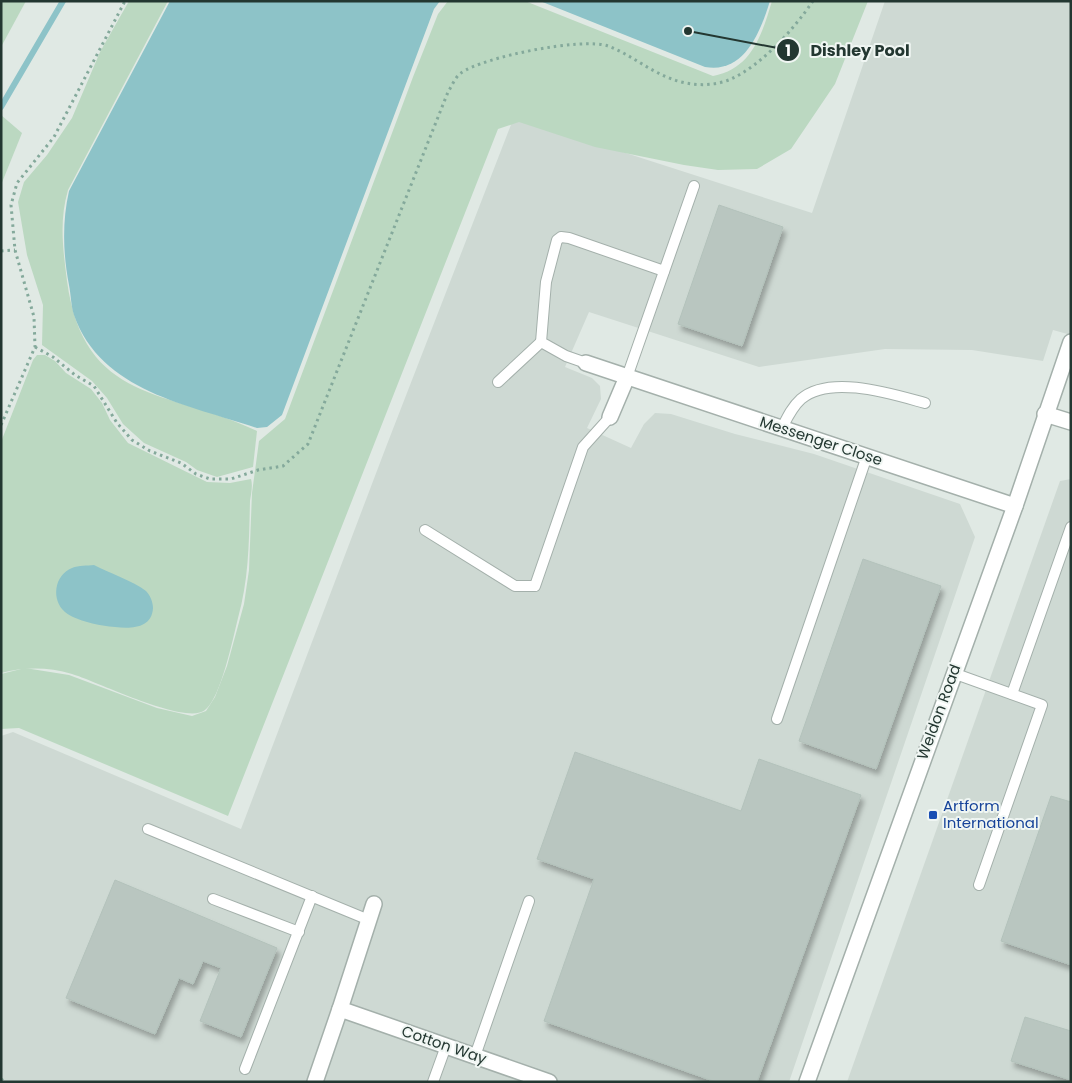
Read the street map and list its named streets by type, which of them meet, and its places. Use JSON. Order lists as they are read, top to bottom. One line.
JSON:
{"streets":{"street":["Messenger Close","Weldon Road","Cotton Way"]},"crossings":[["Messenger Close","Weldon Road"]],"places":{"other":["Dishley Pool"],"transit":["Artform International"]}}
